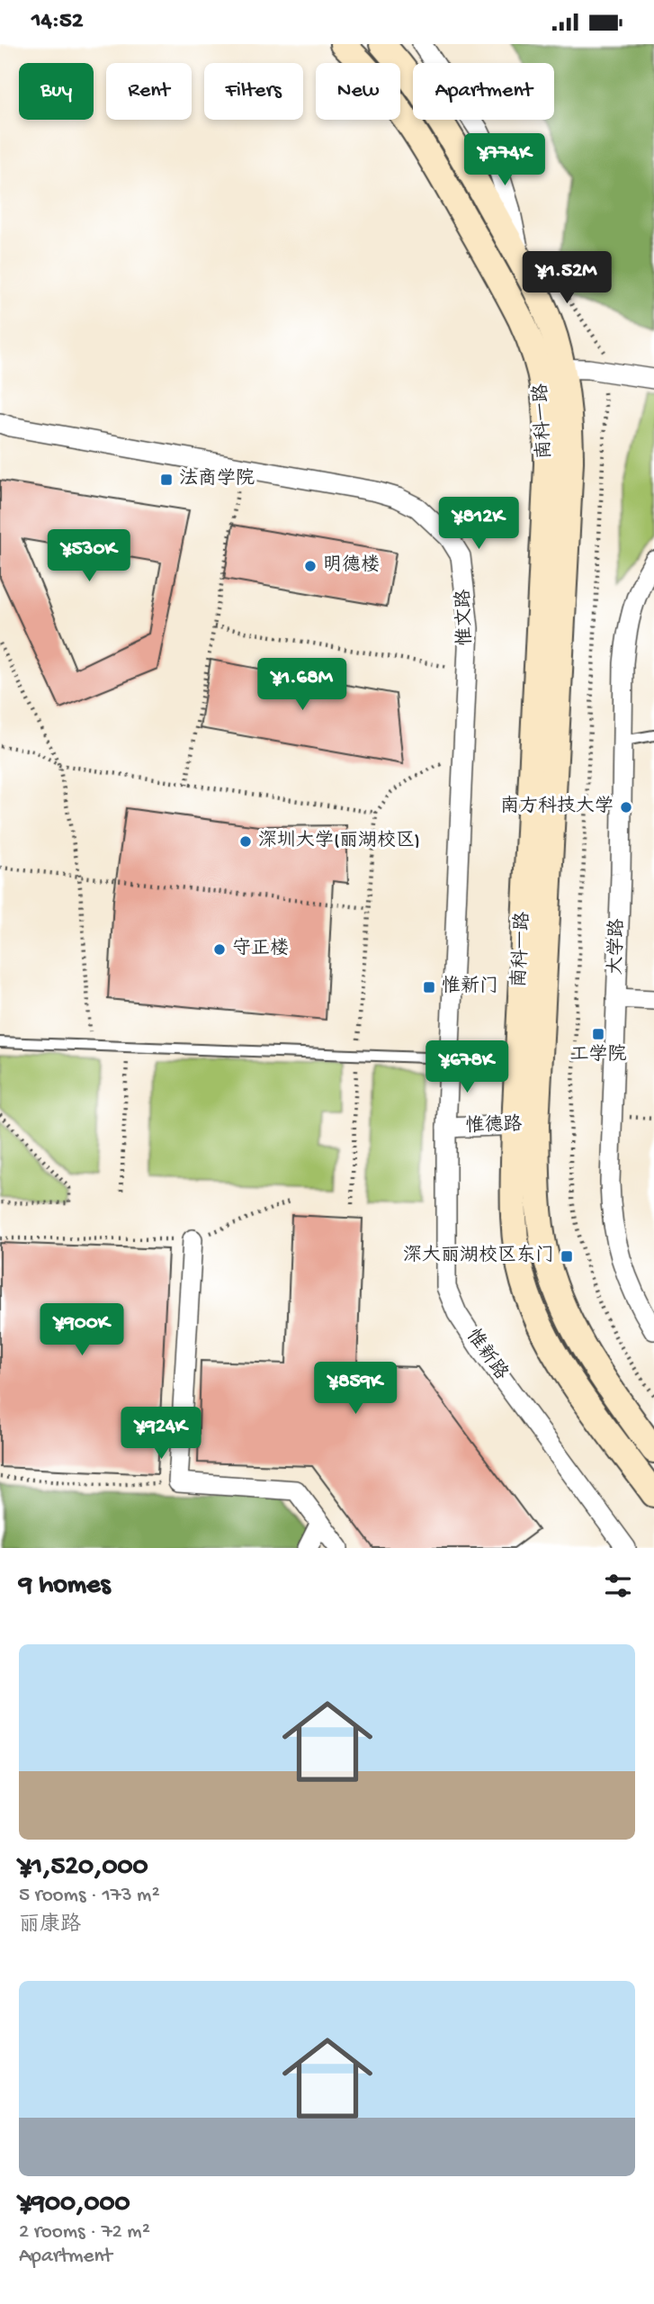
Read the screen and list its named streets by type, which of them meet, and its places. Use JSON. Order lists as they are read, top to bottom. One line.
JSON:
{"streets":{"street":["南科一路","惟文路","大学路","惟德路","惟新路"]},"crossings":[["南科一路","惟德路"],["惟文路","惟德路"],["惟德路","惟新路"]],"places":{"transit":["法商学院","惟新门","工学院","深大丽湖校区东门"],"other":["明德楼","南方科技大学","深圳大学(丽湖校区)","守正楼"]},"page":{"status":"14:52","chip":["Buy","Rent","Filters","New","Apartment"],"price":["¥774K","¥1.52M","¥812K","¥530K","¥1.68M","¥678K","¥900K","¥859K","¥924K"],"heading":"9 homes","list":[{"name":"¥1,520,000","note":"5 rooms · 173 m² · 丽康路"},{"name":"¥900,000","note":"2 rooms · 72 m² · Apartment"}]}}
